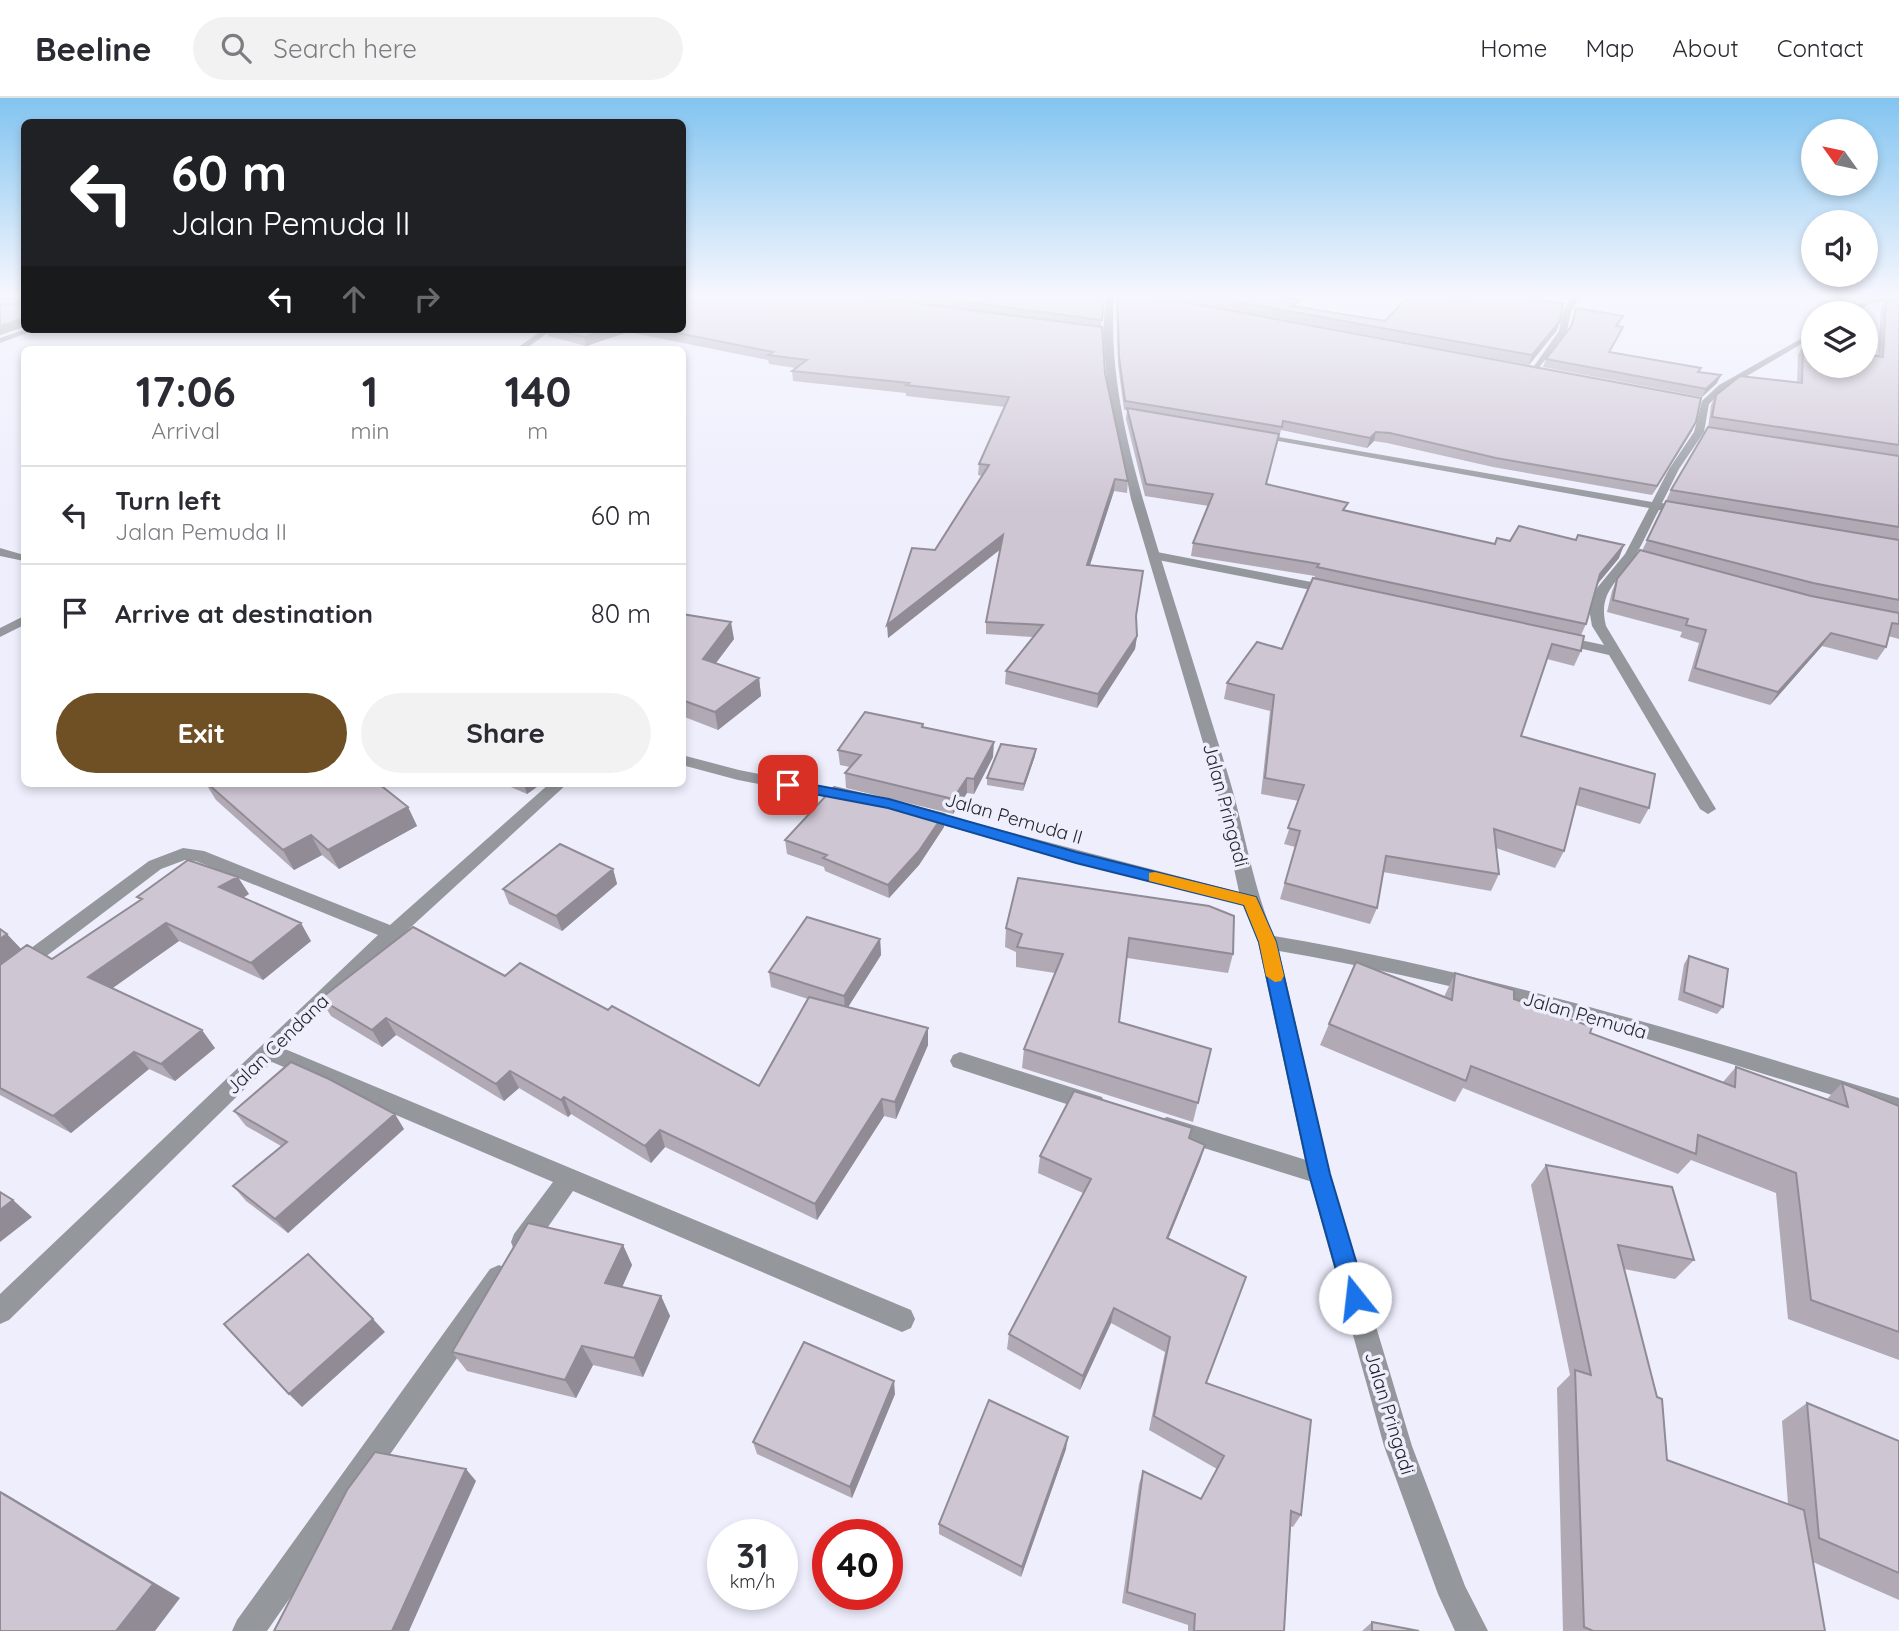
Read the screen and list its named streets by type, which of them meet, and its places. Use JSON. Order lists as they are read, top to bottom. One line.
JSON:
{"streets":{"street":["Jalan Pringadi","Jalan Pemuda II","Jalan Pemuda","Jalan Cendana"]},"crossings":[["Jalan Pringadi","Jalan Pemuda II"],["Jalan Pringadi","Jalan Pemuda"]],"north":"top left","page":{"header":"Beeline","search":"Search here","nav":["Home","Map","About","Contact"],"turn":["60 m","Jalan Pemuda II"],"eta":["17:06","Arrival","1","min","140","m"],"list":[{"name":"Turn left","note":"Jalan Pemuda II","value":"60 m"},{"name":"Arrive at destination","value":"80 m"}],"buttons":["Exit","Share"],"speed":"31 km/h","limit":"40"}}
